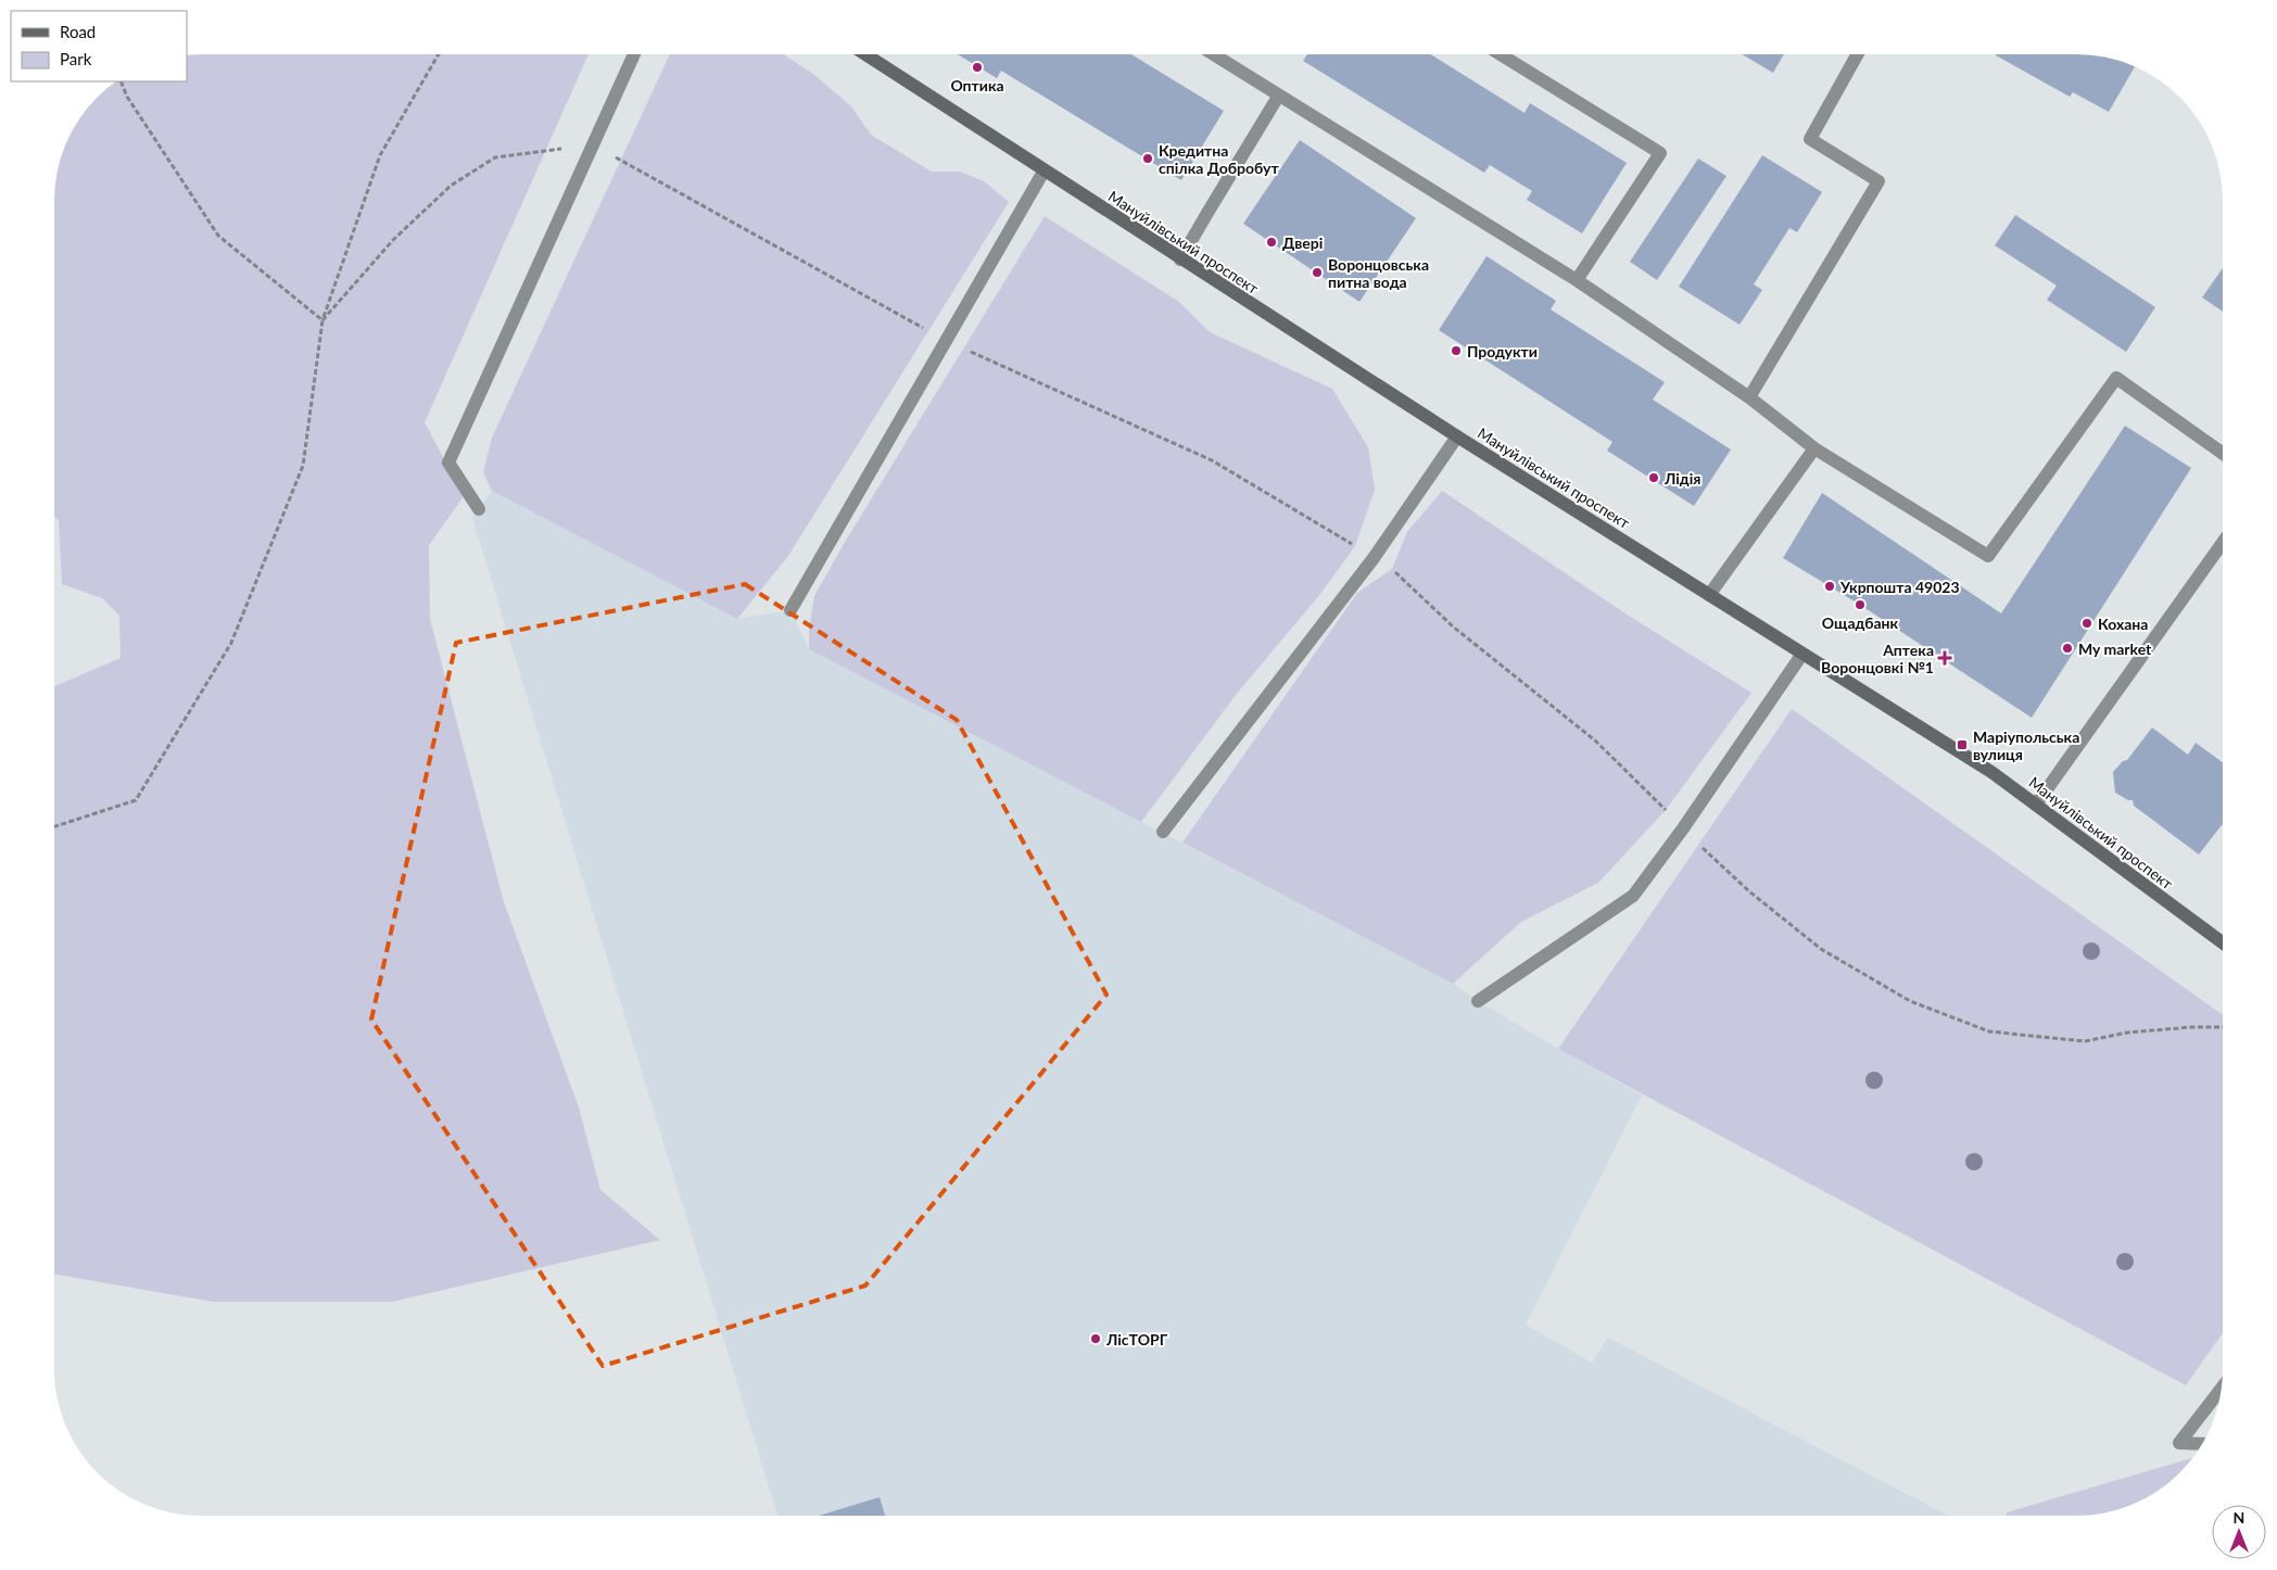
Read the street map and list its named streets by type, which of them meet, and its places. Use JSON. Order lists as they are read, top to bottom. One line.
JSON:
{"streets":{"main road":["Мануйлівський проспект"]},"places":{"other":["Оптика","Кредитна спілка Добробут","Двері","Воронцовська питна вода","Продукти","Лідія","Укрпошта 49023","Ощадбанк","Кохана","My market","ЛісТОРГ"],"health":["Аптека Воронцовкі №1"],"transit":["Маріупольська вулиця"]},"legend":["Road","Park"],"north":"top"}
